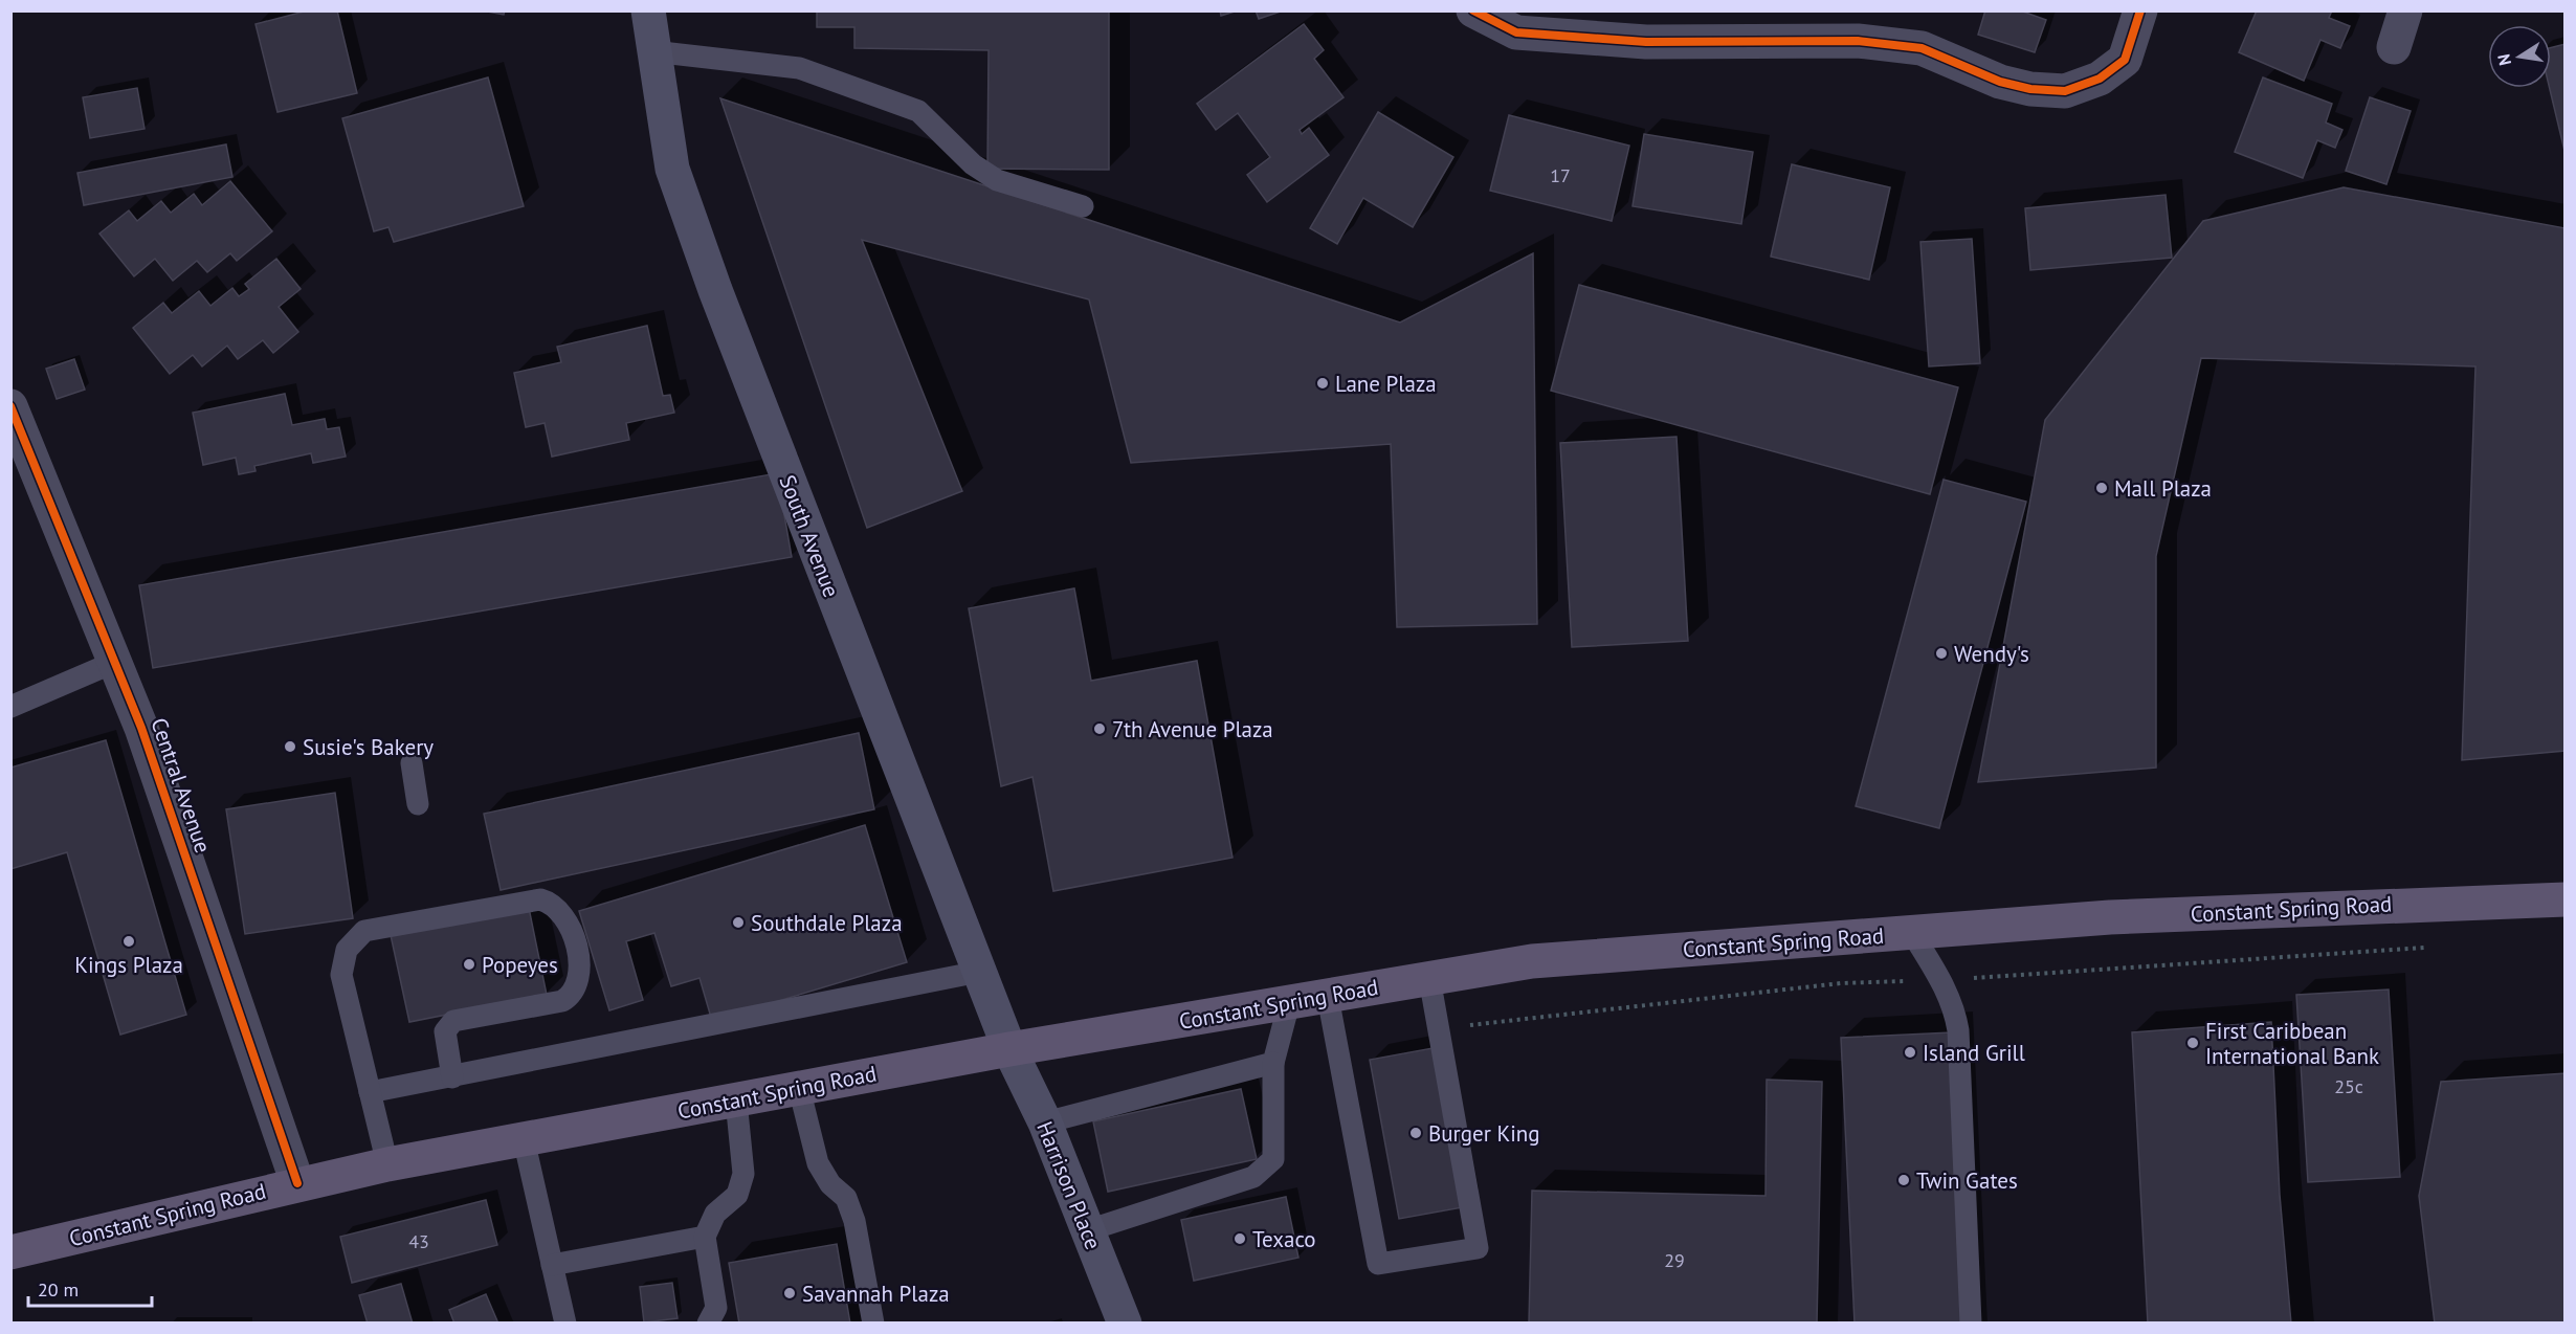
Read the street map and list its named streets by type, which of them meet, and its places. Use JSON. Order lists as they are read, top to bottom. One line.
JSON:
{"streets":{"main road":["South Avenue","Constant Spring Road","Harrison Place"],"street":["Central Avenue"]},"crossings":[["South Avenue","Constant Spring Road"],["South Avenue","Harrison Place"],["Central Avenue","Constant Spring Road"],["Constant Spring Road","Harrison Place"]],"places":["Lane Plaza","Mall Plaza","Wendy's","7th Avenue Plaza","Susie's Bakery","Southdale Plaza","Kings Plaza","Popeyes","First Caribbean International Bank","Island Grill","Burger King","Twin Gates","Texaco","Savannah Plaza"],"house_numbers":["17","25c","43","29"],"scale_bar":"20 m","north":"left"}
